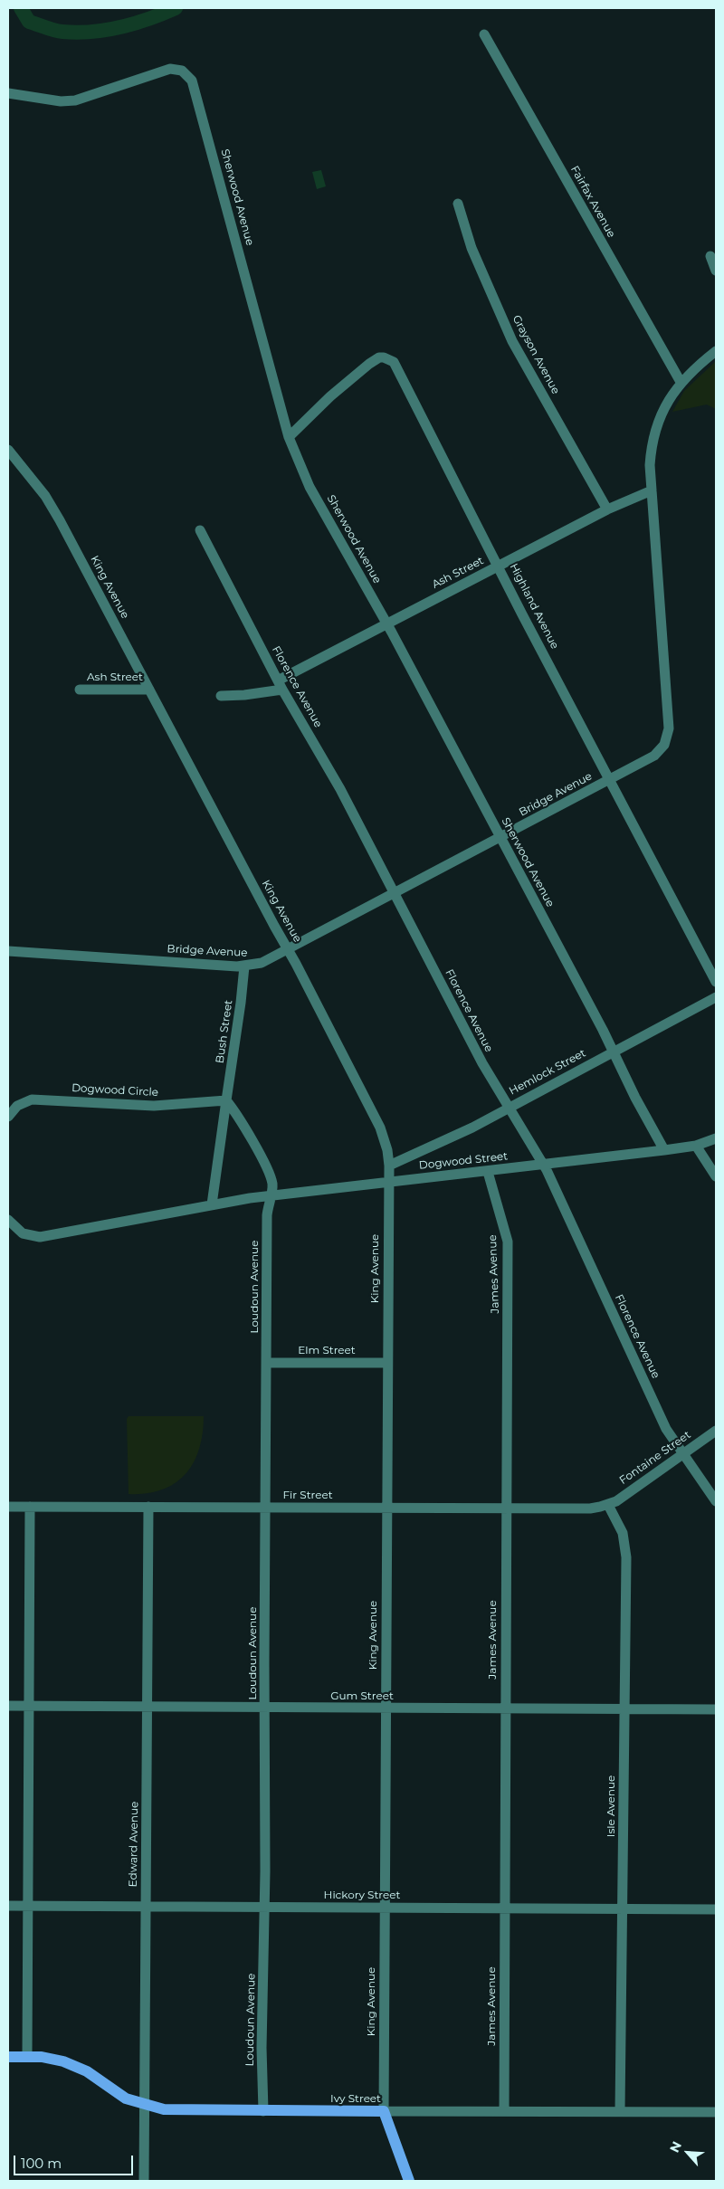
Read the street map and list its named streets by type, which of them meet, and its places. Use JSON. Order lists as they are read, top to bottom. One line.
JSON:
{"streets":{"main road":["King Avenue","Ivy Street"],"street":["Sherwood Avenue","Fairfax Avenue","Grayson Avenue","Ash Street","Highland Avenue","Florence Avenue","Bridge Avenue","Bush Street","Hemlock Street","Dogwood Circle","Dogwood Street","James Avenue","Loudoun Avenue","Elm Street","Fontaine Street","Fir Street","Gum Street","Isle Avenue","Edward Avenue","Hickory Street"]},"crossings":[["Sherwood Avenue","Ash Street"],["Sherwood Avenue","Highland Avenue"],["Sherwood Avenue","Bridge Avenue"],["Sherwood Avenue","Hemlock Street"],["Sherwood Avenue","Dogwood Street"],["Fairfax Avenue","Bridge Avenue"],["Grayson Avenue","Ash Street"],["Ash Street","King Avenue"],["Ash Street","Highland Avenue"],["Ash Street","Florence Avenue"],["Ash Street","Bridge Avenue"],["King Avenue","Bridge Avenue"],["King Avenue","Hemlock Street"],["King Avenue","Dogwood Street"],["King Avenue","Elm Street"],["King Avenue","Fir Street"],["King Avenue","Gum Street"],["King Avenue","Hickory Street"],["King Avenue","Ivy Street"],["Highland Avenue","Bridge Avenue"],["Florence Avenue","Bridge Avenue"],["Florence Avenue","Hemlock Street"],["Florence Avenue","Dogwood Street"],["Florence Avenue","Fontaine Street"],["Bridge Avenue","Bush Street"],["Bush Street","Dogwood Circle"],["Bush Street","Dogwood Street"],["Dogwood Street","James Avenue"],["Dogwood Street","Loudoun Avenue"],["James Avenue","Fir Street"],["James Avenue","Gum Street"],["James Avenue","Hickory Street"],["James Avenue","Ivy Street"],["Loudoun Avenue","Elm Street"],["Loudoun Avenue","Fir Street"],["Loudoun Avenue","Gum Street"],["Loudoun Avenue","Hickory Street"],["Loudoun Avenue","Ivy Street"],["Fontaine Street","Fir Street"],["Fontaine Street","Isle Avenue"],["Fir Street","Isle Avenue"],["Fir Street","Edward Avenue"],["Gum Street","Isle Avenue"],["Gum Street","Edward Avenue"],["Isle Avenue","Hickory Street"],["Isle Avenue","Ivy Street"],["Edward Avenue","Hickory Street"],["Edward Avenue","Ivy Street"]],"scale_bar":"100 m","north":"top left"}
